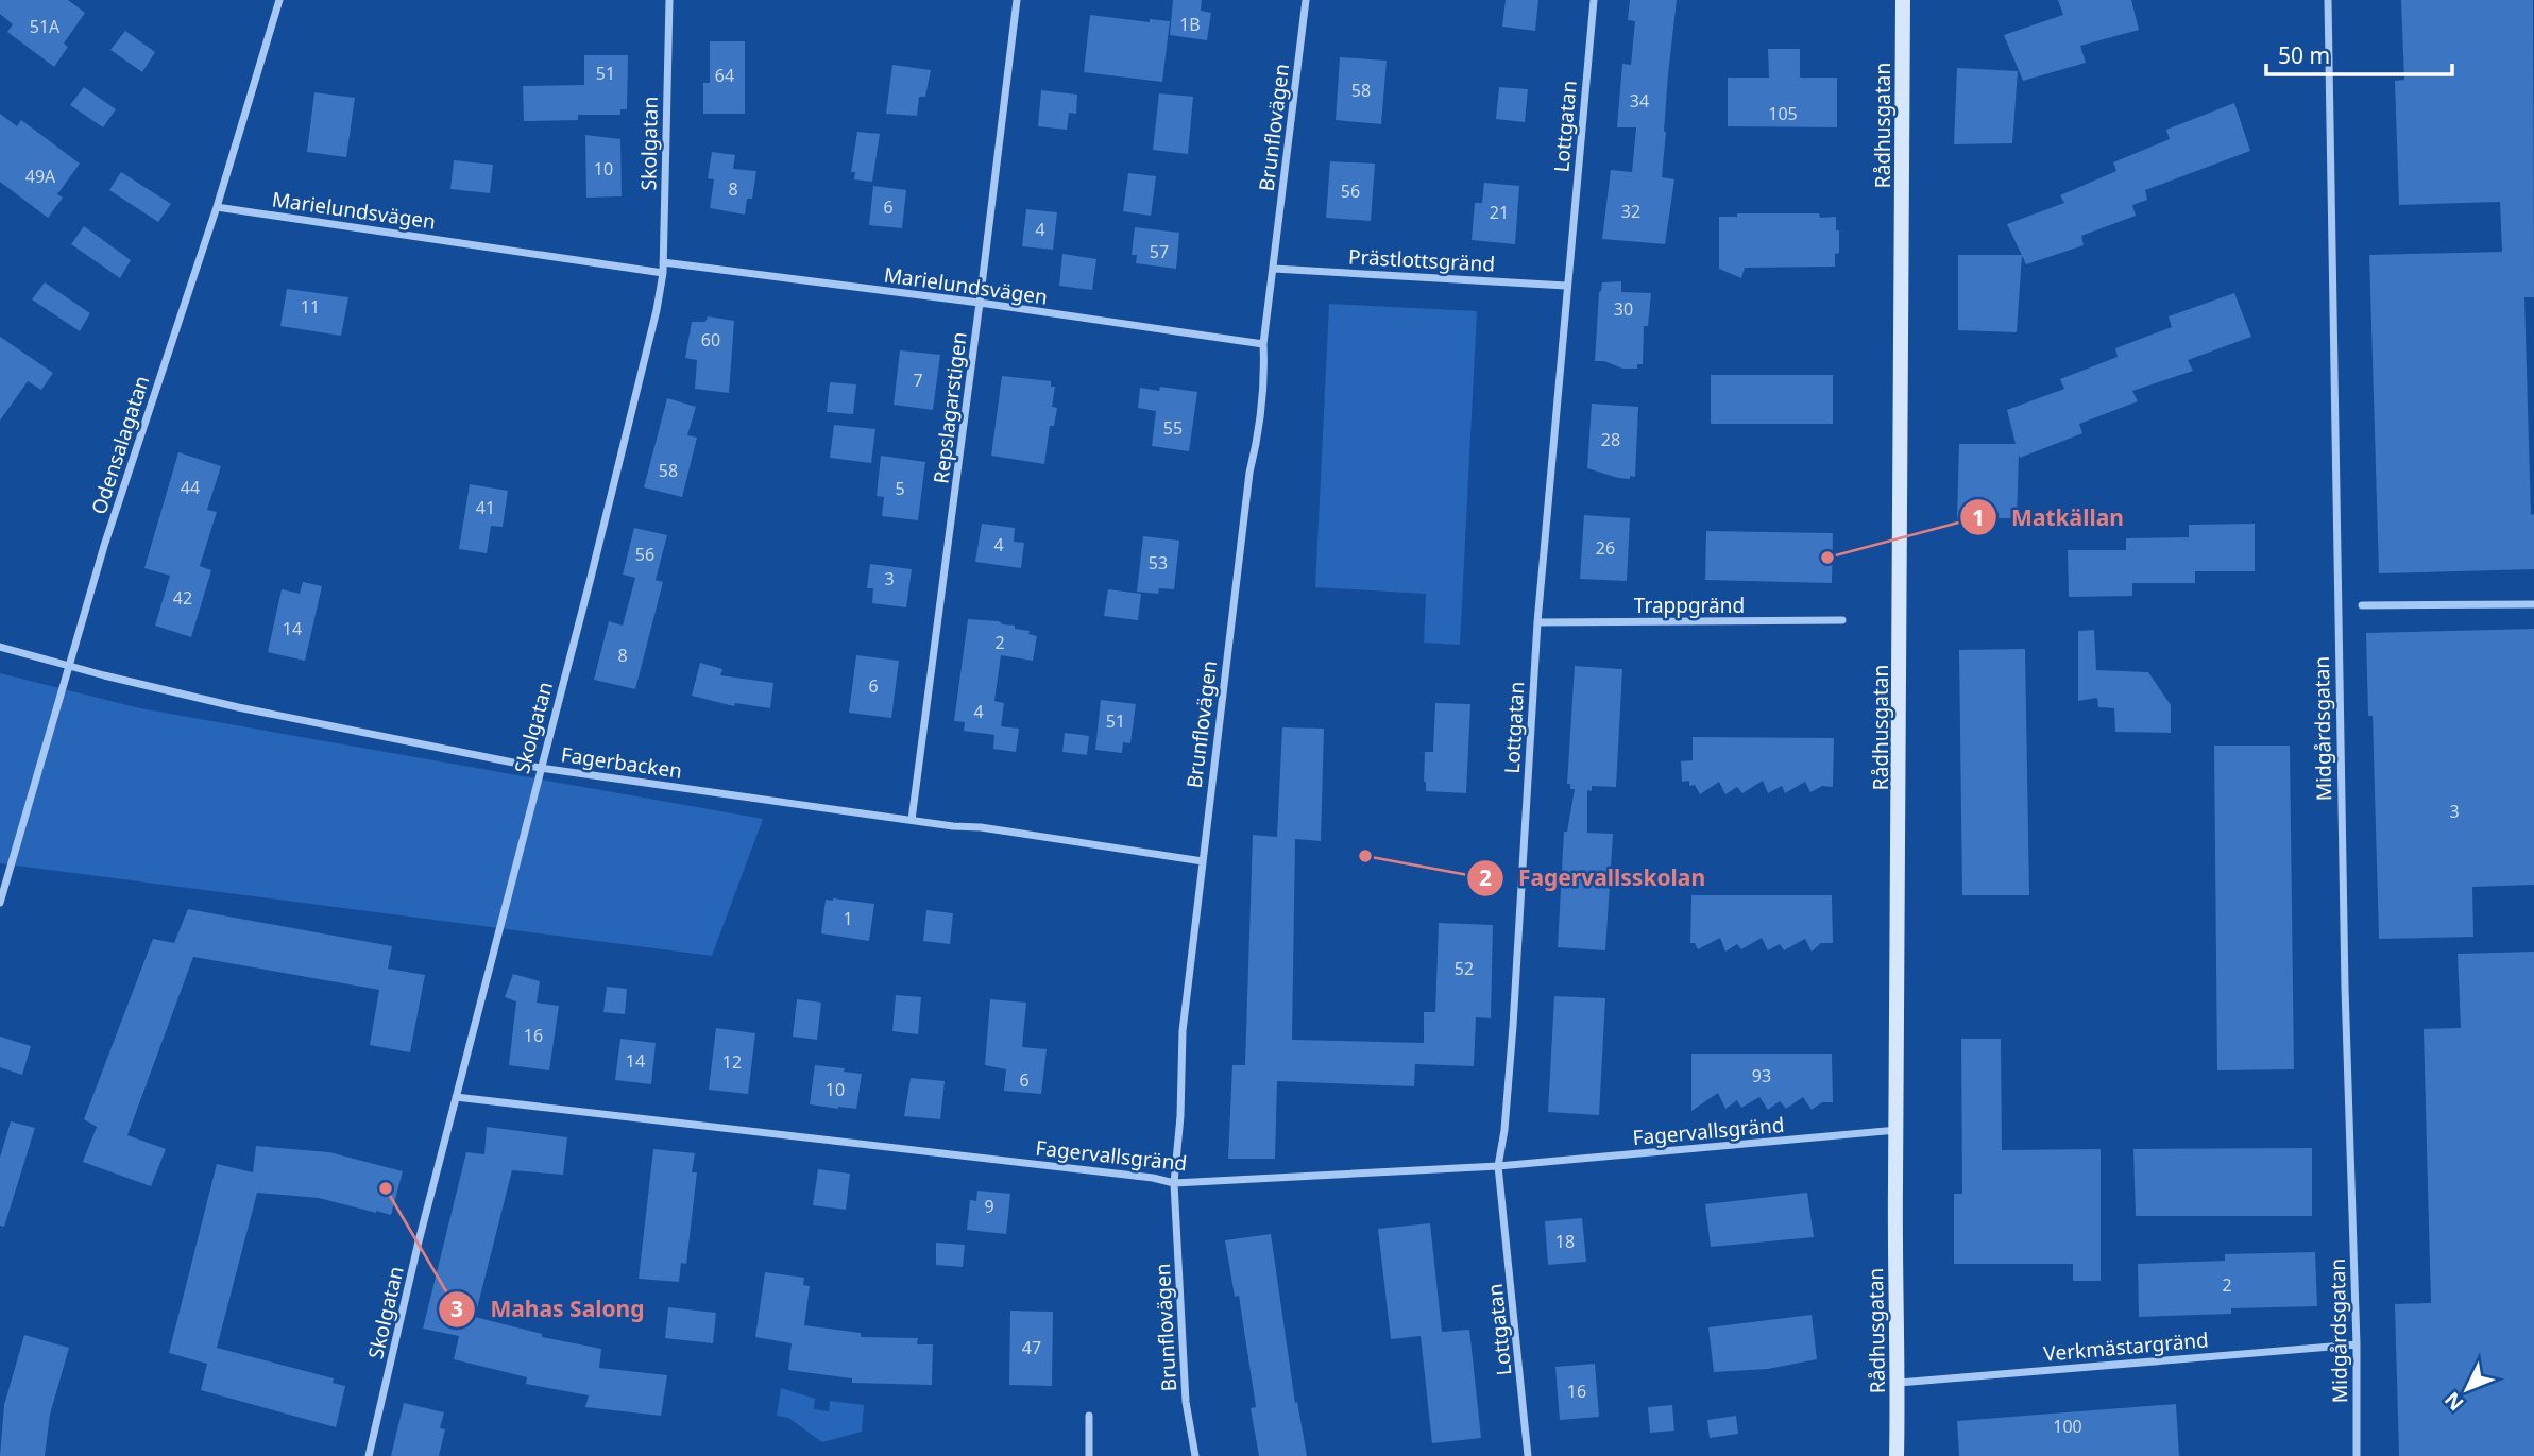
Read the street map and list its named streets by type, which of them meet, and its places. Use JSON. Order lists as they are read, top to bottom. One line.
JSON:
{"streets":{"main road":["Rådhusgatan"],"street":["Lottgatan","Brunflovägen","Skolgatan","Marielundsvägen","Prästlottsgränd","Repslagarstigen","Odensalagatan","Trappgränd","Midgårdsgatan","Fagerbacken","Fagervallsgränd","Verkmästargränd"]},"crossings":[["Rådhusgatan","Fagervallsgränd"],["Rådhusgatan","Verkmästargränd"],["Lottgatan","Prästlottsgränd"],["Lottgatan","Trappgränd"],["Lottgatan","Fagervallsgränd"],["Brunflovägen","Marielundsvägen"],["Brunflovägen","Prästlottsgränd"],["Brunflovägen","Fagerbacken"],["Brunflovägen","Fagervallsgränd"],["Skolgatan","Marielundsvägen"],["Skolgatan","Fagerbacken"],["Skolgatan","Fagervallsgränd"],["Marielundsvägen","Repslagarstigen"],["Marielundsvägen","Odensalagatan"],["Repslagarstigen","Fagerbacken"],["Odensalagatan","Fagerbacken"],["Midgårdsgatan","Verkmästargränd"]],"places":["Matkällan","Fagervallsskolan","Mahas Salong"],"house_numbers":["1B","51A","51","64","58","34","105","10","49A","8","56","6","32","21","4","57","11","30","60","7","55","28","58","44","5","41","4","26","56","53","3","42","14","2","8","6","4","51","3","1","52","16","14","12","93","6","10","9","18","2","47","16","100"],"scale_bar":"50 m","north":"bottom left"}
